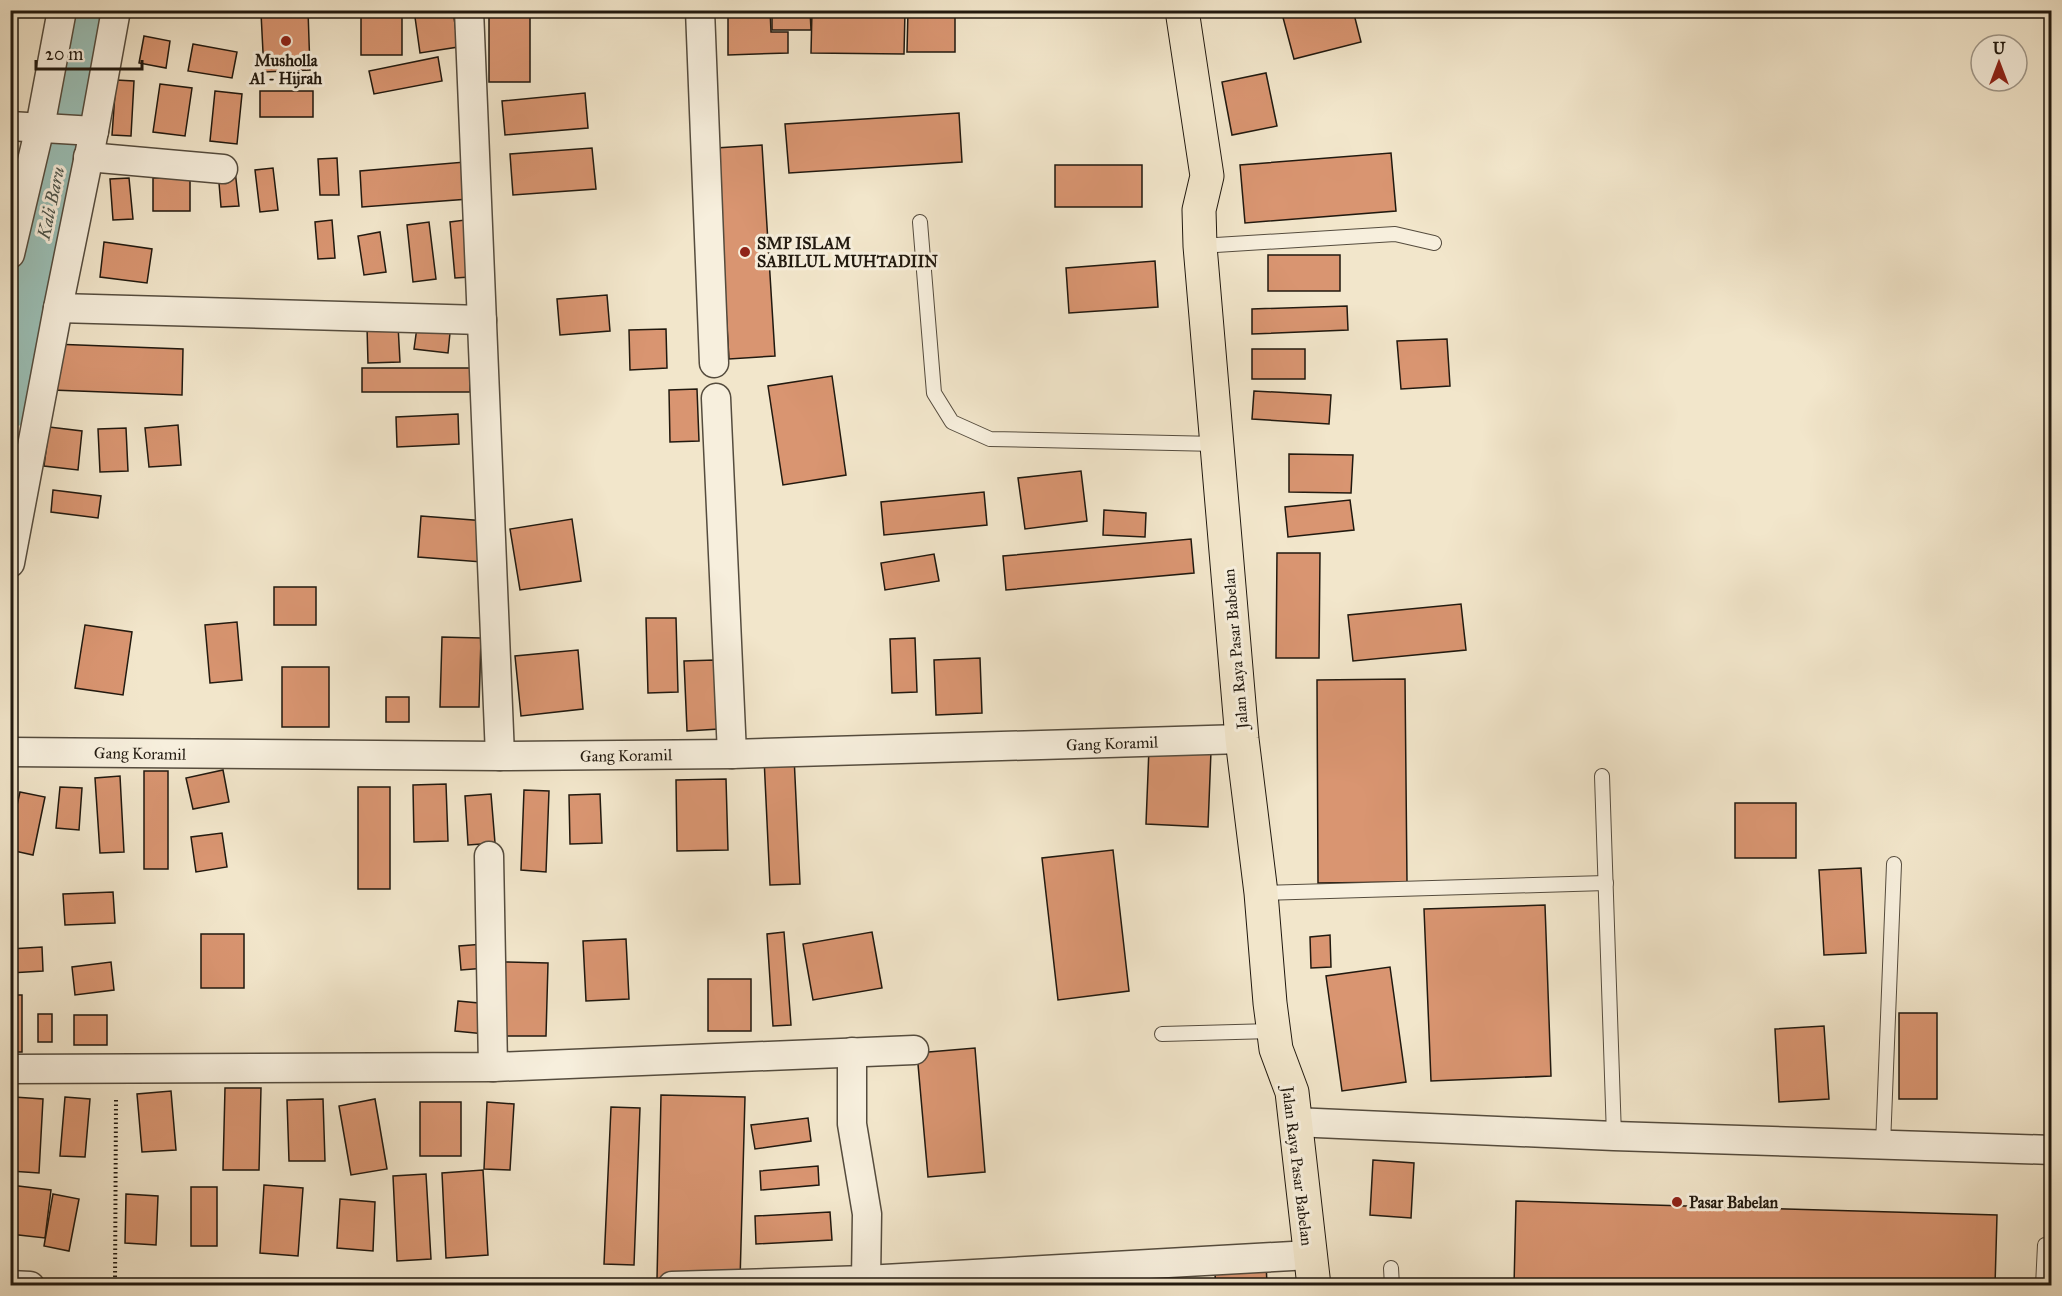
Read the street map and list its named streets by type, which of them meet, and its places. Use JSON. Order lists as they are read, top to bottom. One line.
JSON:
{"streets":{"main road":["Jalan Raya Pasar Babelan"],"street":["Gang Koramil"]},"crossings":[["Jalan Raya Pasar Babelan","Gang Koramil"]],"water":["Kali Baru"],"places":["Musholla Al - Hijrah","SMP ISLAM SABILUL MUHTADIIN","Pasar Babelan"],"scale_bar":"20 m","north":"top"}
